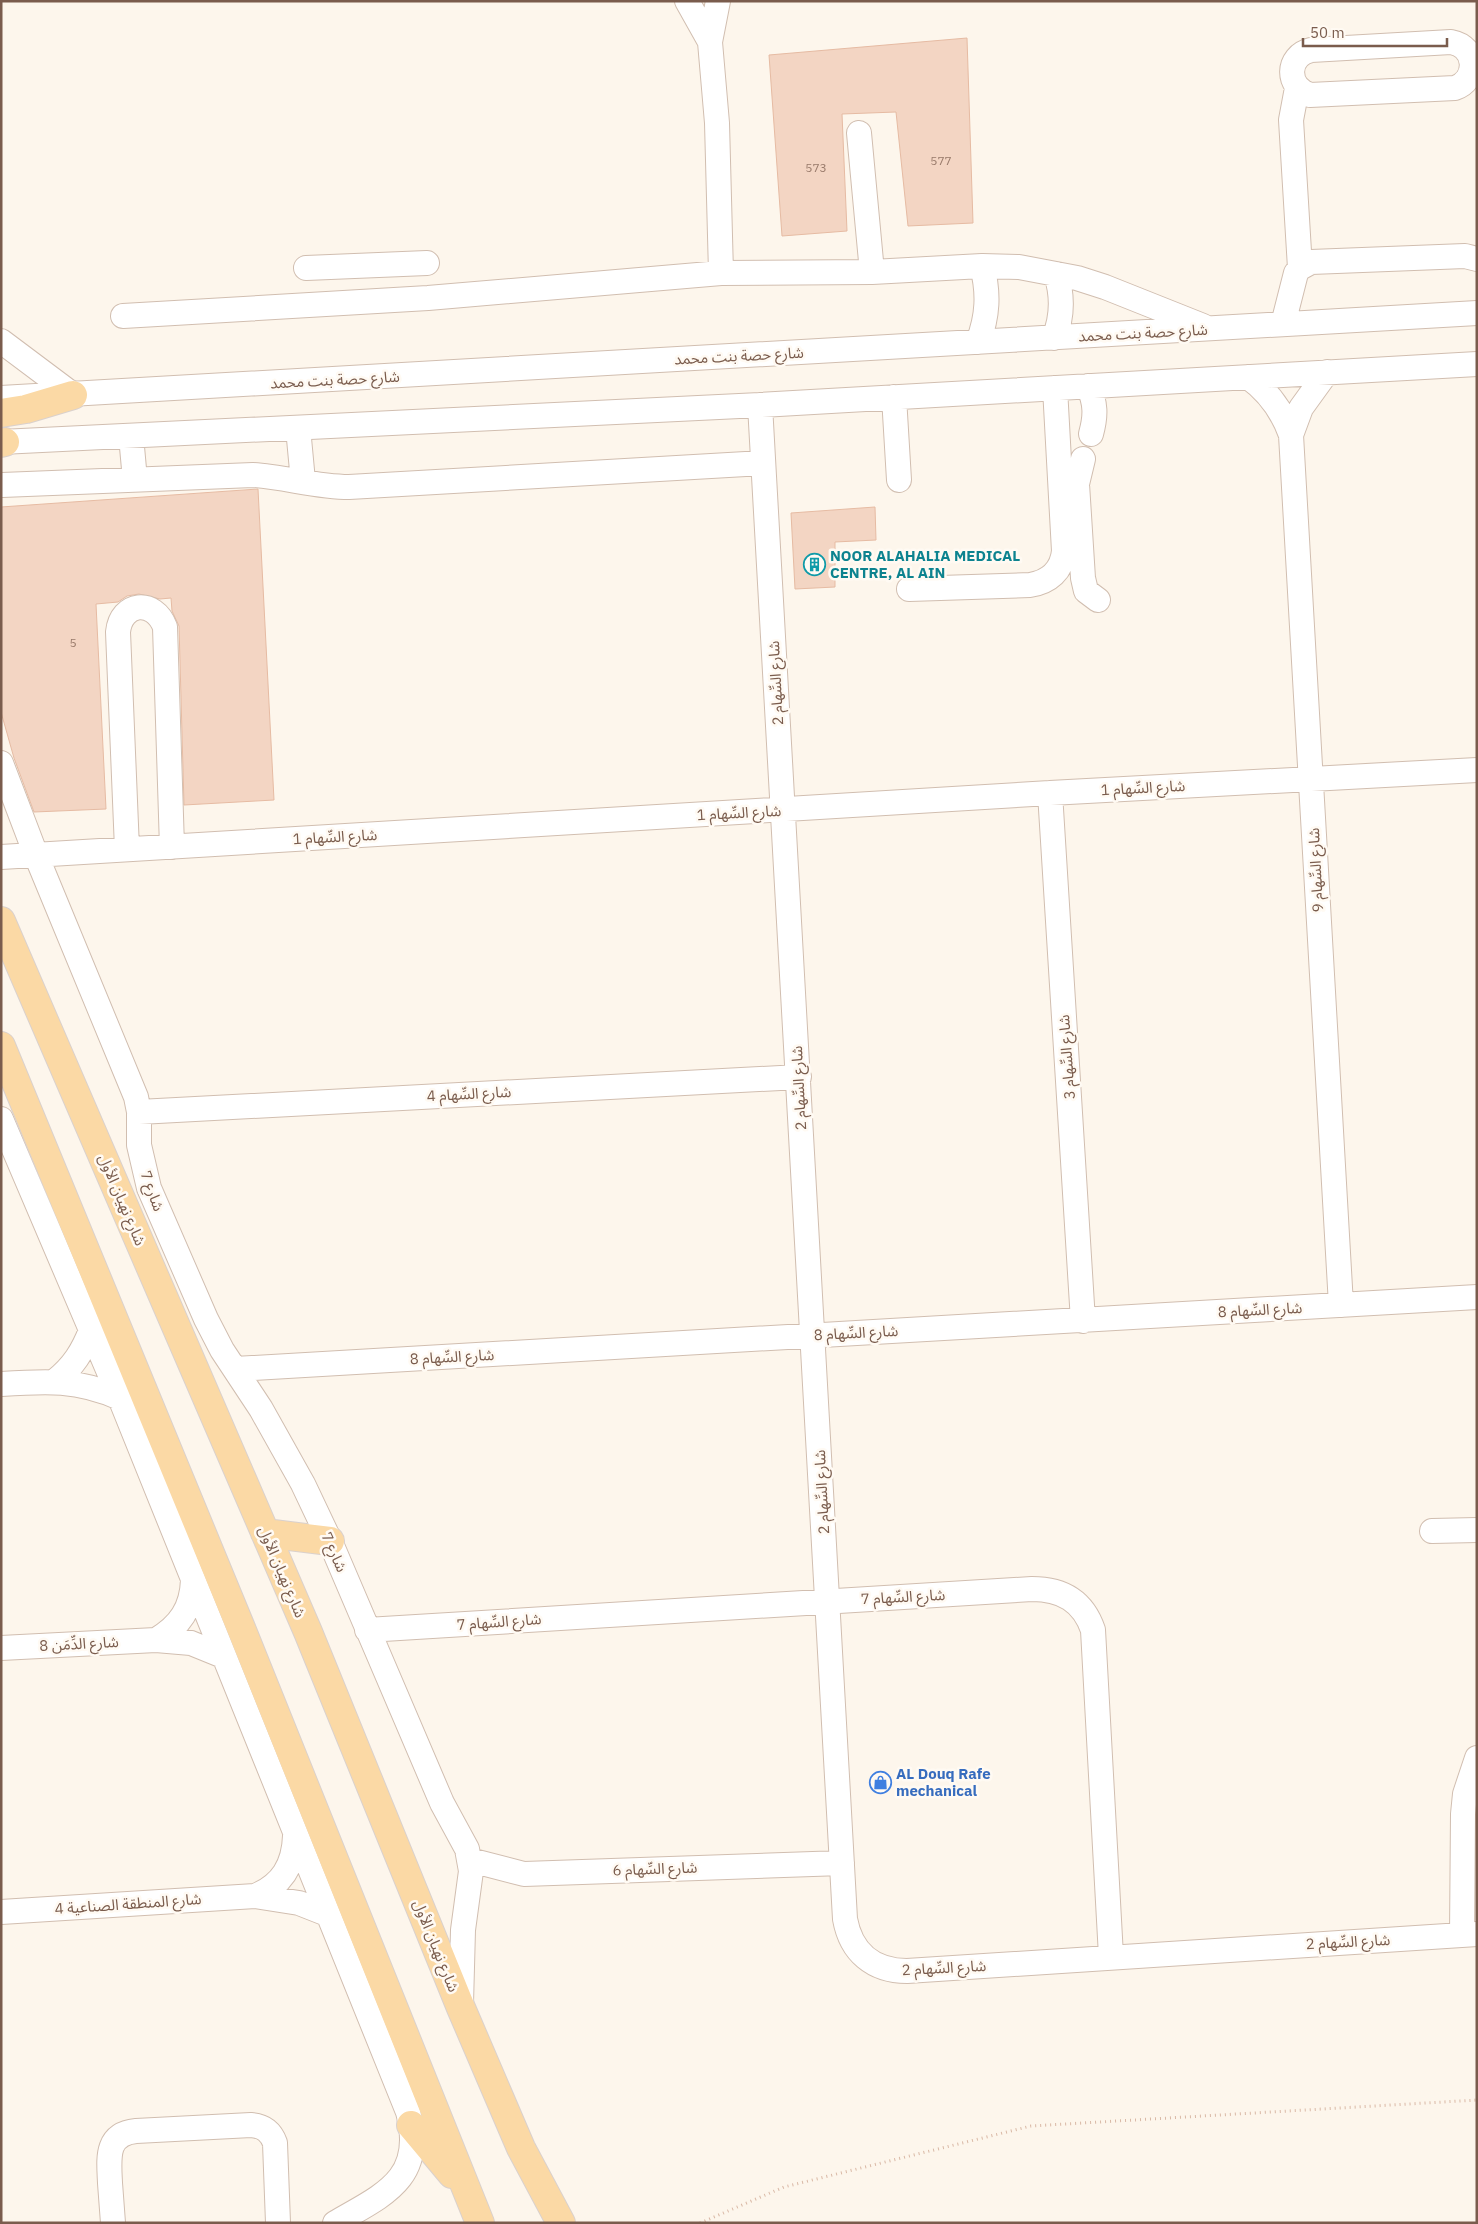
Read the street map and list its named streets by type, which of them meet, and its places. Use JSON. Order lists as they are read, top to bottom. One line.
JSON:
{"streets":{"main road":["شارع نهيان الأول"],"street":["شارع حصة بنت محمد","شارع السِّهام 2","شارع السِّهام 1","شارع السِّهام 9","شارع السِّهام 3","شارع السِّهام 4","شارع 7","شارع السِّهام 8","شارع السِّهام 7","شارع الدِّمَن 8","شارع السِّهام 6","شارع المنطقة الصناعية 4"]},"crossings":[["شارع السِّهام 2","شارع السِّهام 1"],["شارع السِّهام 2","شارع السِّهام 4"],["شارع السِّهام 2","شارع السِّهام 8"],["شارع السِّهام 2","شارع السِّهام 7"],["شارع السِّهام 2","شارع السِّهام 6"],["شارع السِّهام 1","شارع السِّهام 9"],["شارع السِّهام 1","شارع السِّهام 3"],["شارع السِّهام 1","شارع 7"],["شارع السِّهام 9","شارع السِّهام 8"],["شارع السِّهام 3","شارع السِّهام 8"],["شارع السِّهام 4","شارع 7"],["شارع 7","شارع نهيان الأول"],["شارع 7","شارع السِّهام 8"],["شارع 7","شارع السِّهام 7"],["شارع 7","شارع السِّهام 6"]],"places":{"building":["NOOR ALAHALIA MEDICAL CENTRE, AL AIN"],"shop":["AL Douq Rafe mechanical"]},"house_numbers":["577","573","5"],"scale_bar":"50 m"}
